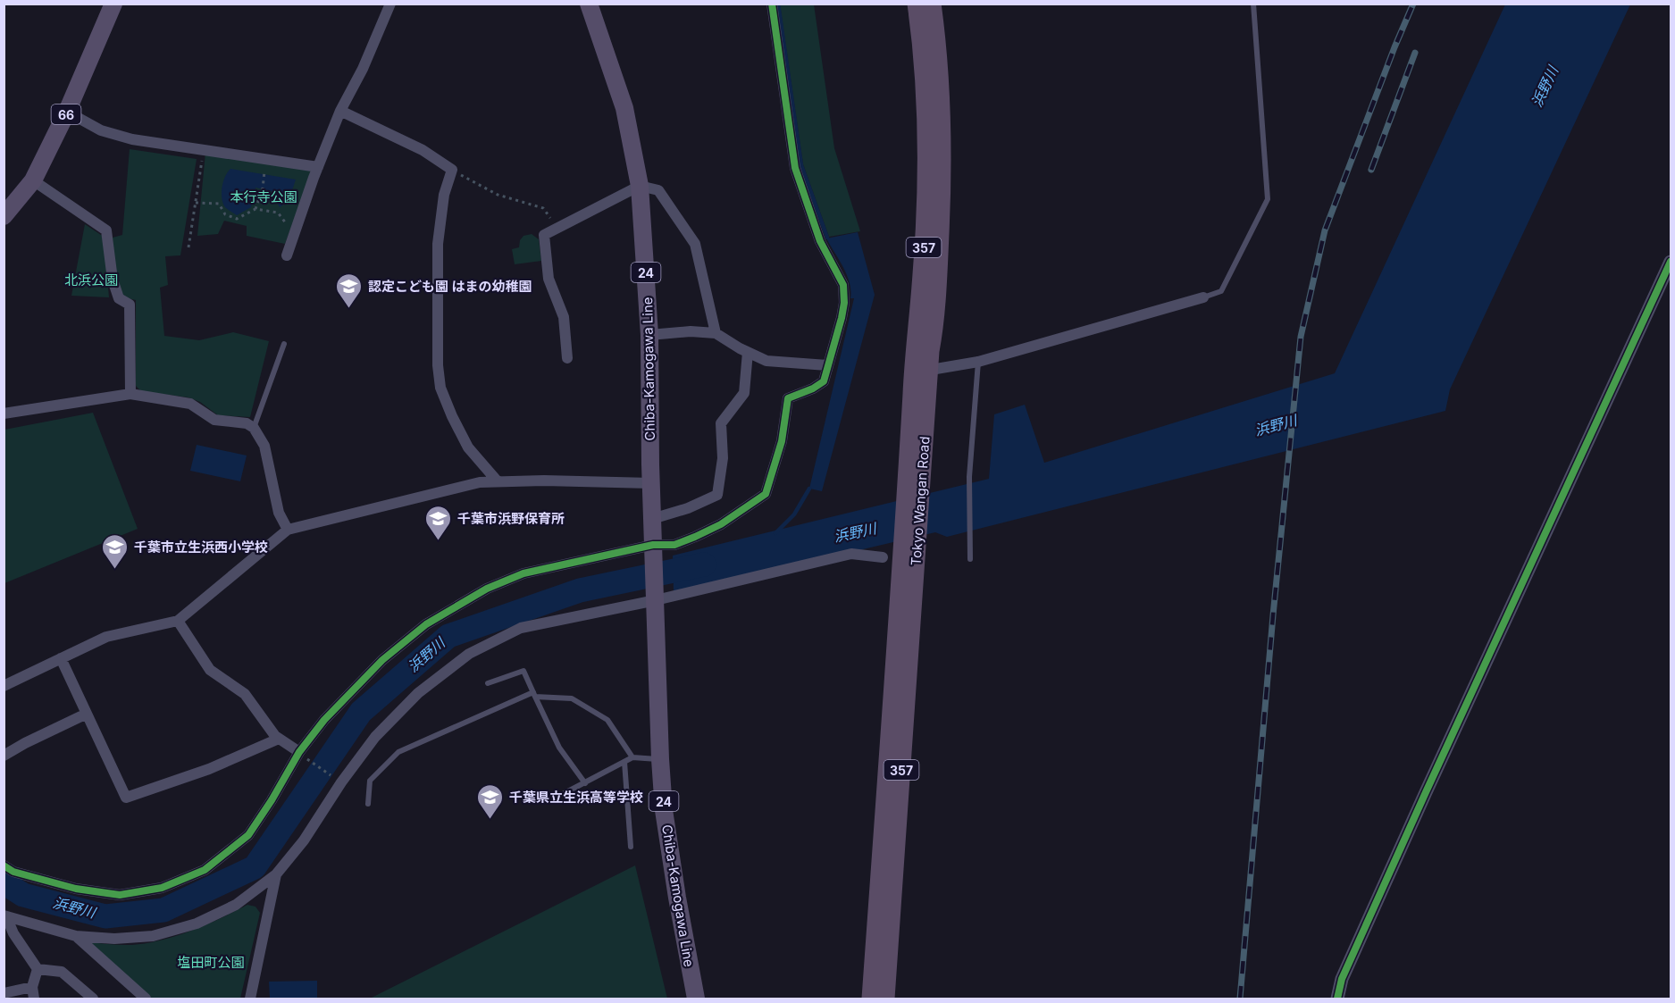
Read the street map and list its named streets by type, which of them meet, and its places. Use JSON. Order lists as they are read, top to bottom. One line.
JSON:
{"streets":{"highway":["357","Tokyo Wangan Road"],"main road":["66","24","Chiba-Kamogawa Line"]},"crossings":[["24","Chiba-Kamogawa Line"]],"water":["浜野川"],"parks":["本行寺公園","北浜公園","塩田町公園"],"places":{"school or university":["認定こども園 はまの幼稚園","千葉市浜野保育所","千葉市立生浜西小学校","千葉県立生浜高等学校"]}}
